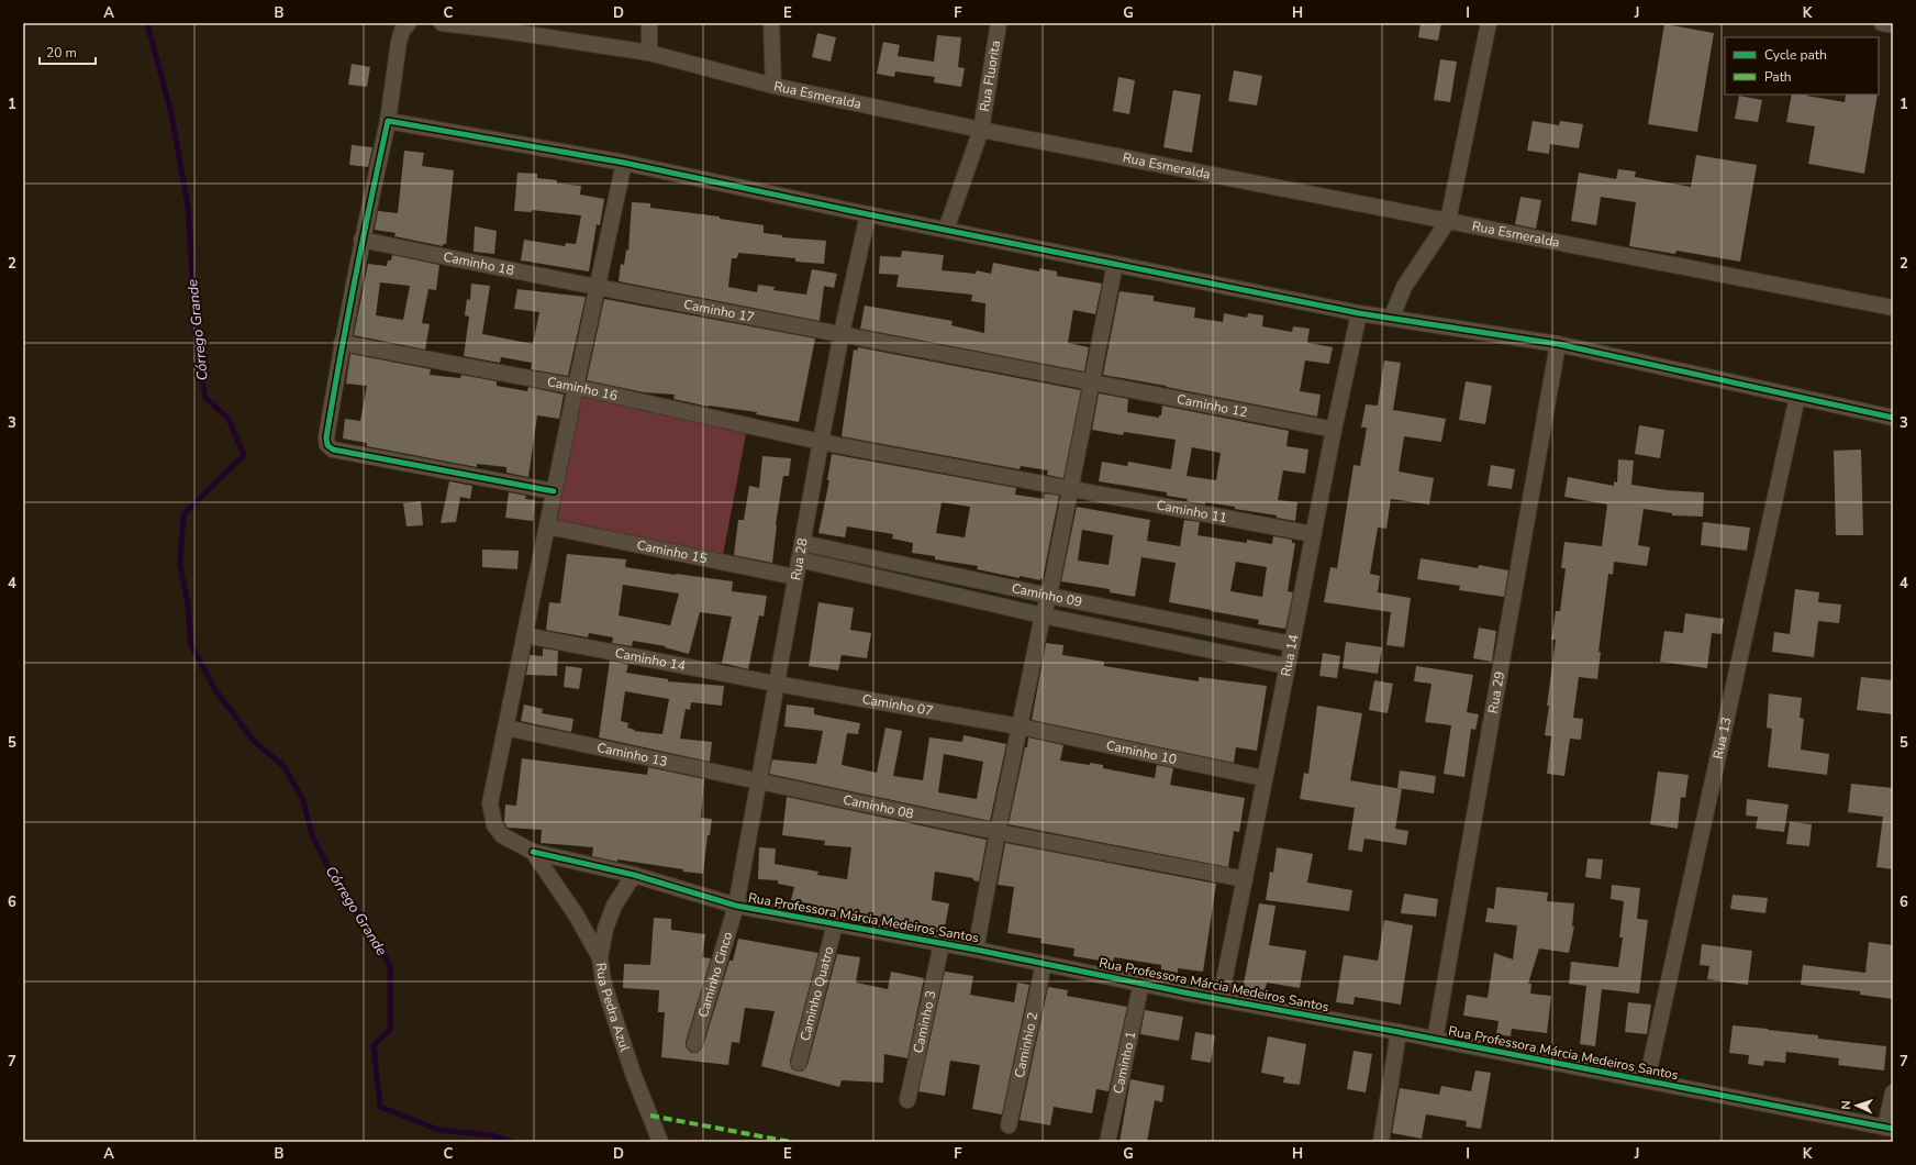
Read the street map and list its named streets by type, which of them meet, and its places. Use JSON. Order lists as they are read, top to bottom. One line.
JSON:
{"streets":{"street":["Rua Fluorita","Rua Esmeralda","Caminho 18","Caminho 17","Caminho 16","Caminho 12","Caminho 11","Caminho 15","Rua 28","Caminho 09","Rua 14","Caminho 14","Rua 29","Caminho 07","Rua 13","Caminho 10","Caminho 13","Caminho 08","Rua Professora Márcia Medeiros Santos","Caminho Cinco","Caminho Quatro","Rua Pedra Azul","Caminho 3","Caminhio 2","Caminho 1"]},"crossings":[["Rua Fluorita","Rua Esmeralda"],["Caminho 18","Caminho 17"],["Caminho 17","Caminho 12"],["Caminho 17","Rua 28"],["Caminho 16","Caminho 11"],["Caminho 16","Rua 28"],["Caminho 12","Rua 14"],["Caminho 11","Rua 14"],["Caminho 15","Rua 28"],["Rua 28","Caminho 09"],["Rua 28","Caminho 14"],["Rua 28","Caminho 07"],["Rua 28","Caminho 13"],["Rua 28","Caminho 08"],["Rua 28","Rua Professora Márcia Medeiros Santos"],["Rua 28","Caminho Cinco"],["Caminho 09","Rua 14"],["Rua 14","Caminho 10"],["Rua 14","Rua Professora Márcia Medeiros Santos"],["Caminho 14","Caminho 07"],["Rua 29","Rua Professora Márcia Medeiros Santos"],["Caminho 07","Caminho 10"],["Rua 13","Rua Professora Márcia Medeiros Santos"],["Caminho 13","Caminho 08"],["Rua Professora Márcia Medeiros Santos","Caminho Cinco"],["Rua Professora Márcia Medeiros Santos","Caminho Quatro"],["Rua Professora Márcia Medeiros Santos","Rua Pedra Azul"],["Rua Professora Márcia Medeiros Santos","Caminho 3"],["Rua Professora Márcia Medeiros Santos","Caminhio 2"],["Rua Professora Márcia Medeiros Santos","Caminho 1"]],"water":["Córrego Grande"],"legend":["Cycle path","Path"],"scale_bar":"20 m","north":"left","grid":{"columns":["A","B","C","D","E","F","G","H","I","J","K"],"rows":["1","2","3","4","5","6","7"]}}
